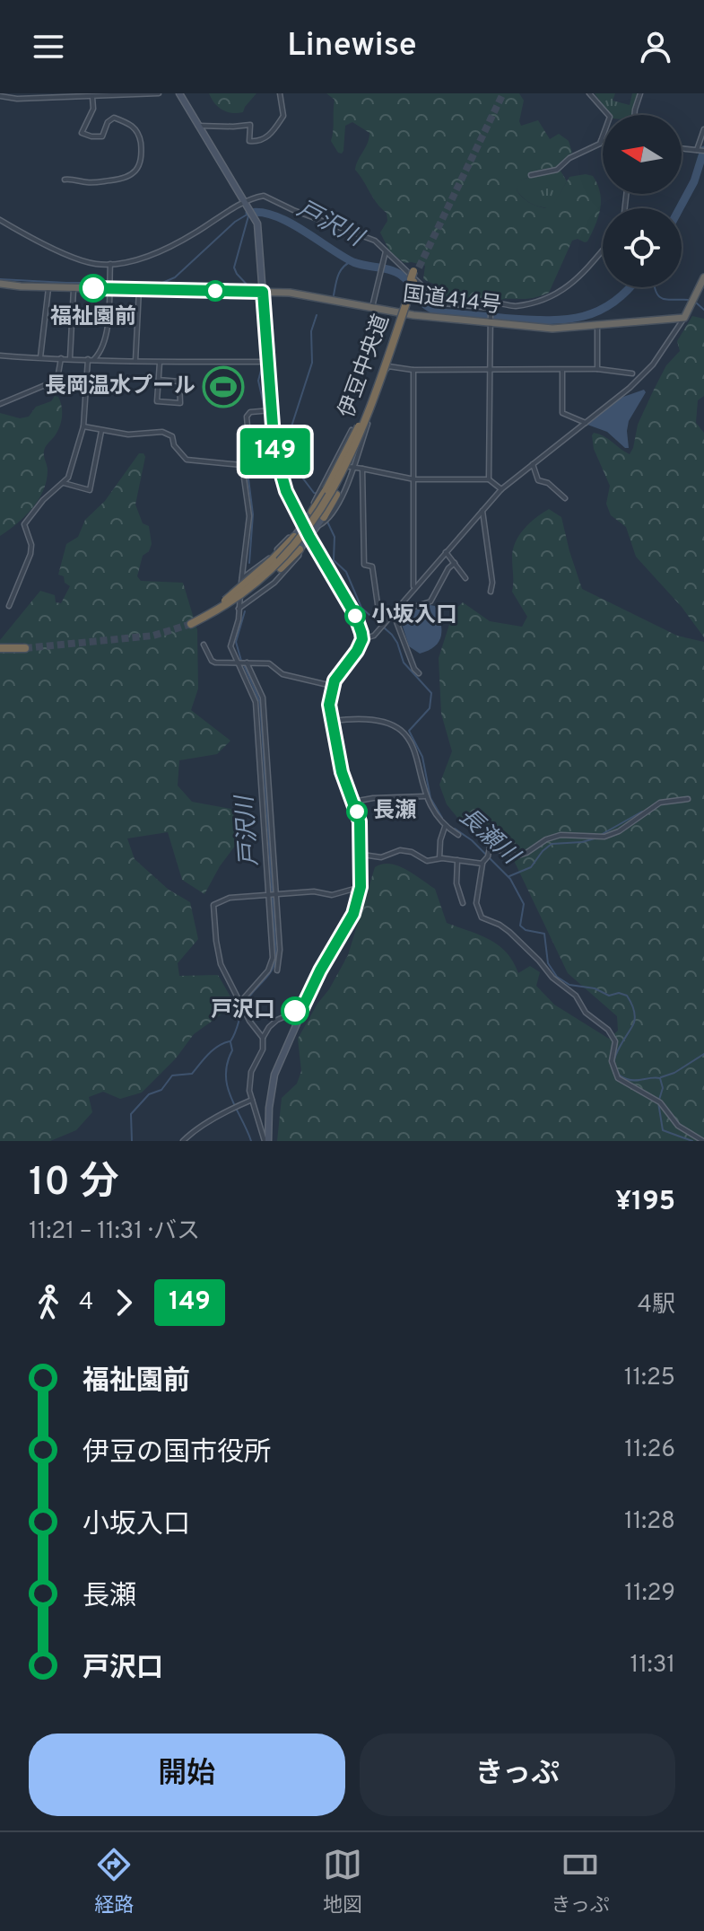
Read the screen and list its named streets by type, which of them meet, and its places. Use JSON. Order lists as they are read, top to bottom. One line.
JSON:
{"streets":{"highway":["国道414号","伊豆中央道"]},"water":["戸沢川","長瀬川"],"places":{"other":["福祉園前","小坂入口","長瀬","戸沢口"],"sports":["長岡温水プール"]},"lines":["bus line 149"],"north":"left","page":{"header":"Linewise","on_map":"149","heading":["10 分","11:21 – 11:31 · バス","¥195"],"legs":["4","149","4駅"],"list":[{"name":"福祉園前","value":"11:25"},{"name":"伊豆の国市役所","value":"11:26"},{"name":"小坂入口","value":"11:28"},{"name":"長瀬","value":"11:29"},{"name":"戸沢口","value":"11:31"}],"buttons":["開始","きっぷ"],"tabs":["経路","地図","きっぷ"]}}
